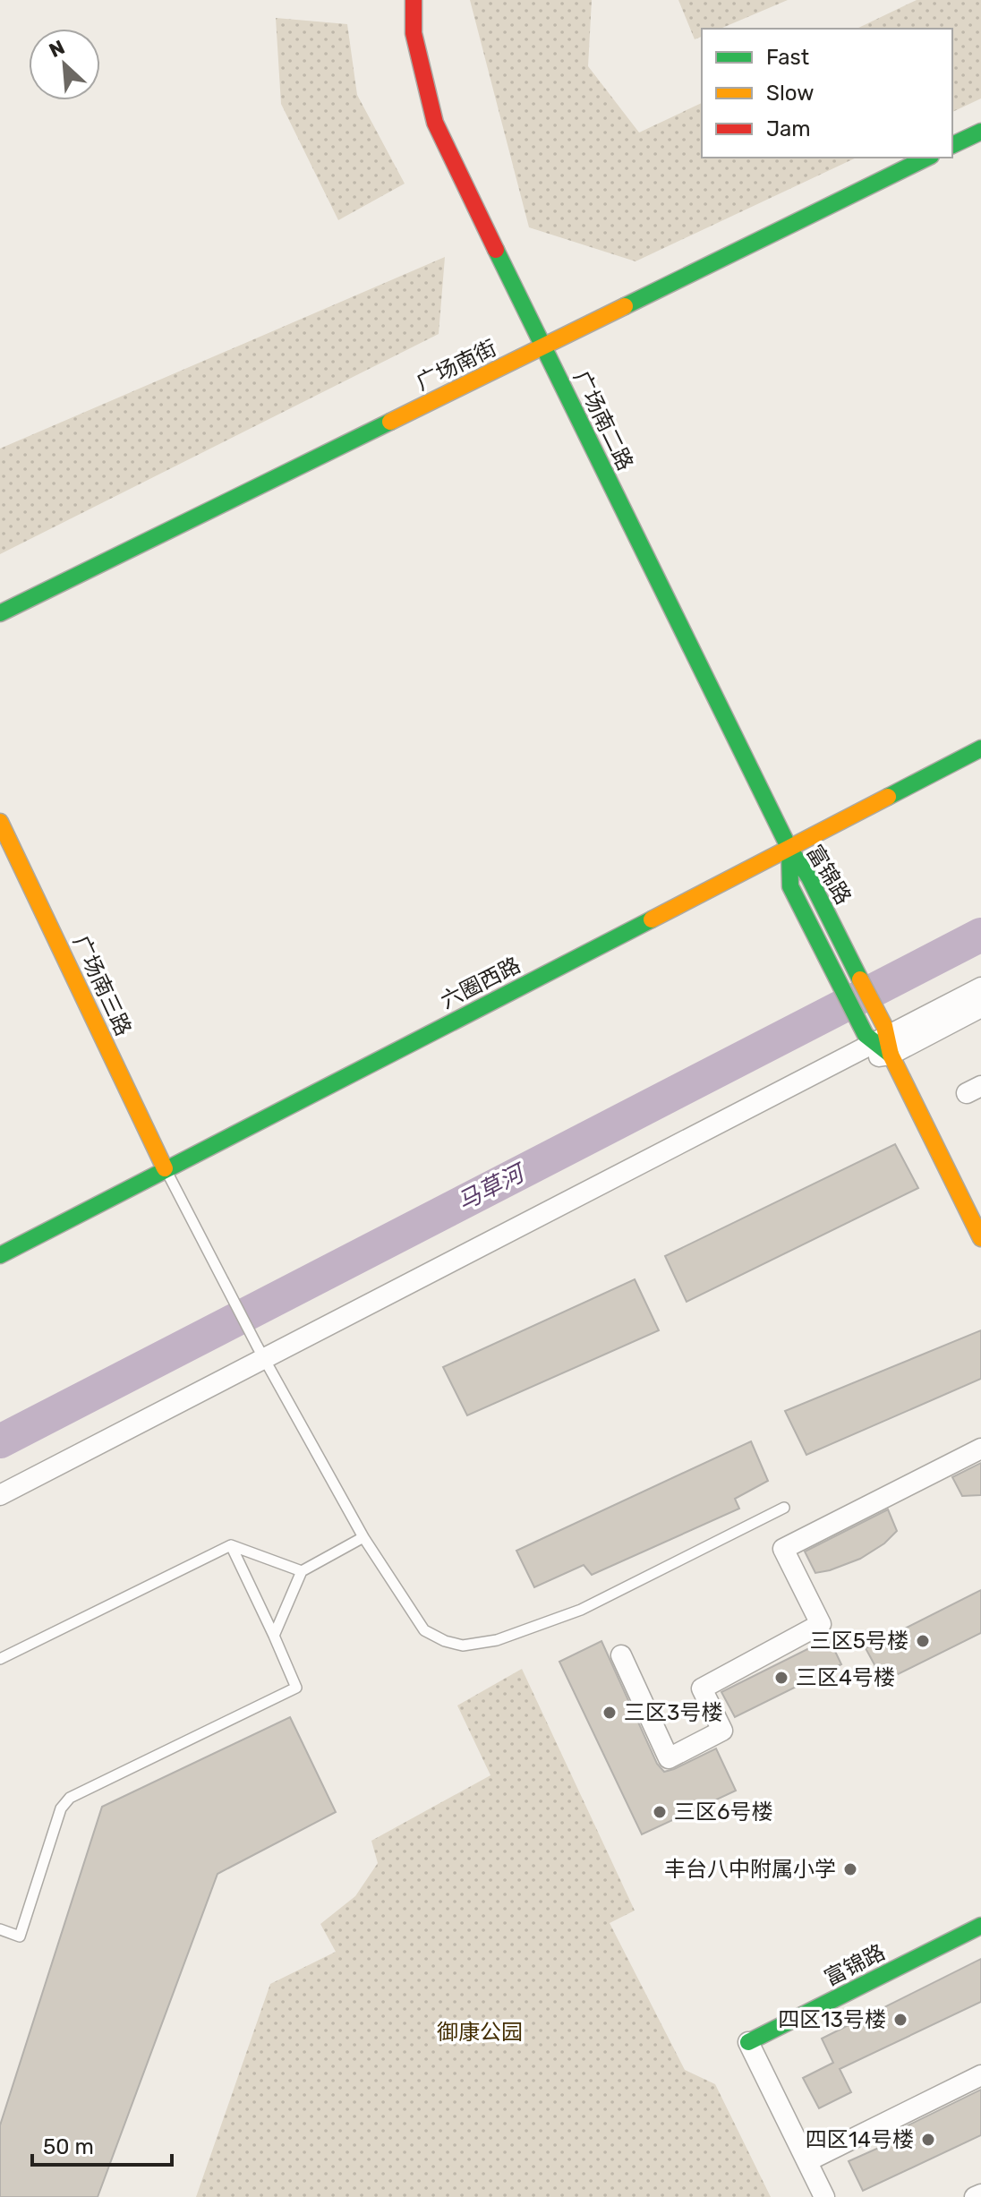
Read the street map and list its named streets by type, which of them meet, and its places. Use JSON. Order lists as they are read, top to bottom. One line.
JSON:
{"streets":{"street":["广场南街","广场南二路","富锦路","六圈西路","广场南三路"]},"crossings":[["广场南街","广场南二路"],["广场南二路","富锦路"],["广场南二路","六圈西路"],["富锦路","六圈西路"],["六圈西路","广场南三路"]],"water":["马草河"],"parks":["御康公园"],"places":["三区5号楼","三区4号楼","三区3号楼","三区6号楼","丰台八中附属小学","四区13号楼","四区14号楼"],"legend":["Fast","Slow","Jam"],"scale_bar":"50 m","north":"top left"}
